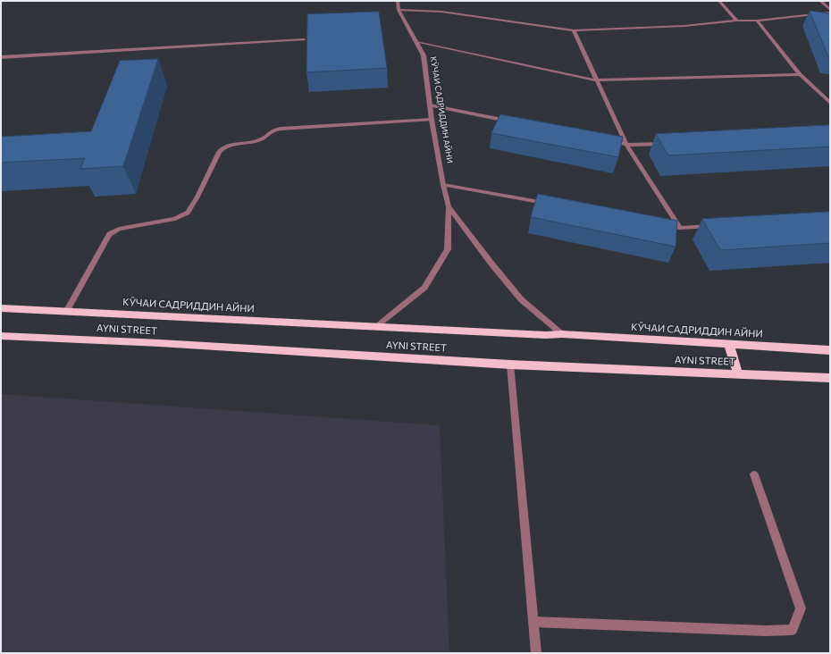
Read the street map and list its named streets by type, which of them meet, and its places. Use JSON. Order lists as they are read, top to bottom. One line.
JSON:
{"streets":{"highway":["КӮЧАИ САДРИДДИН АЙНИ","AYNI STREET"]}}
